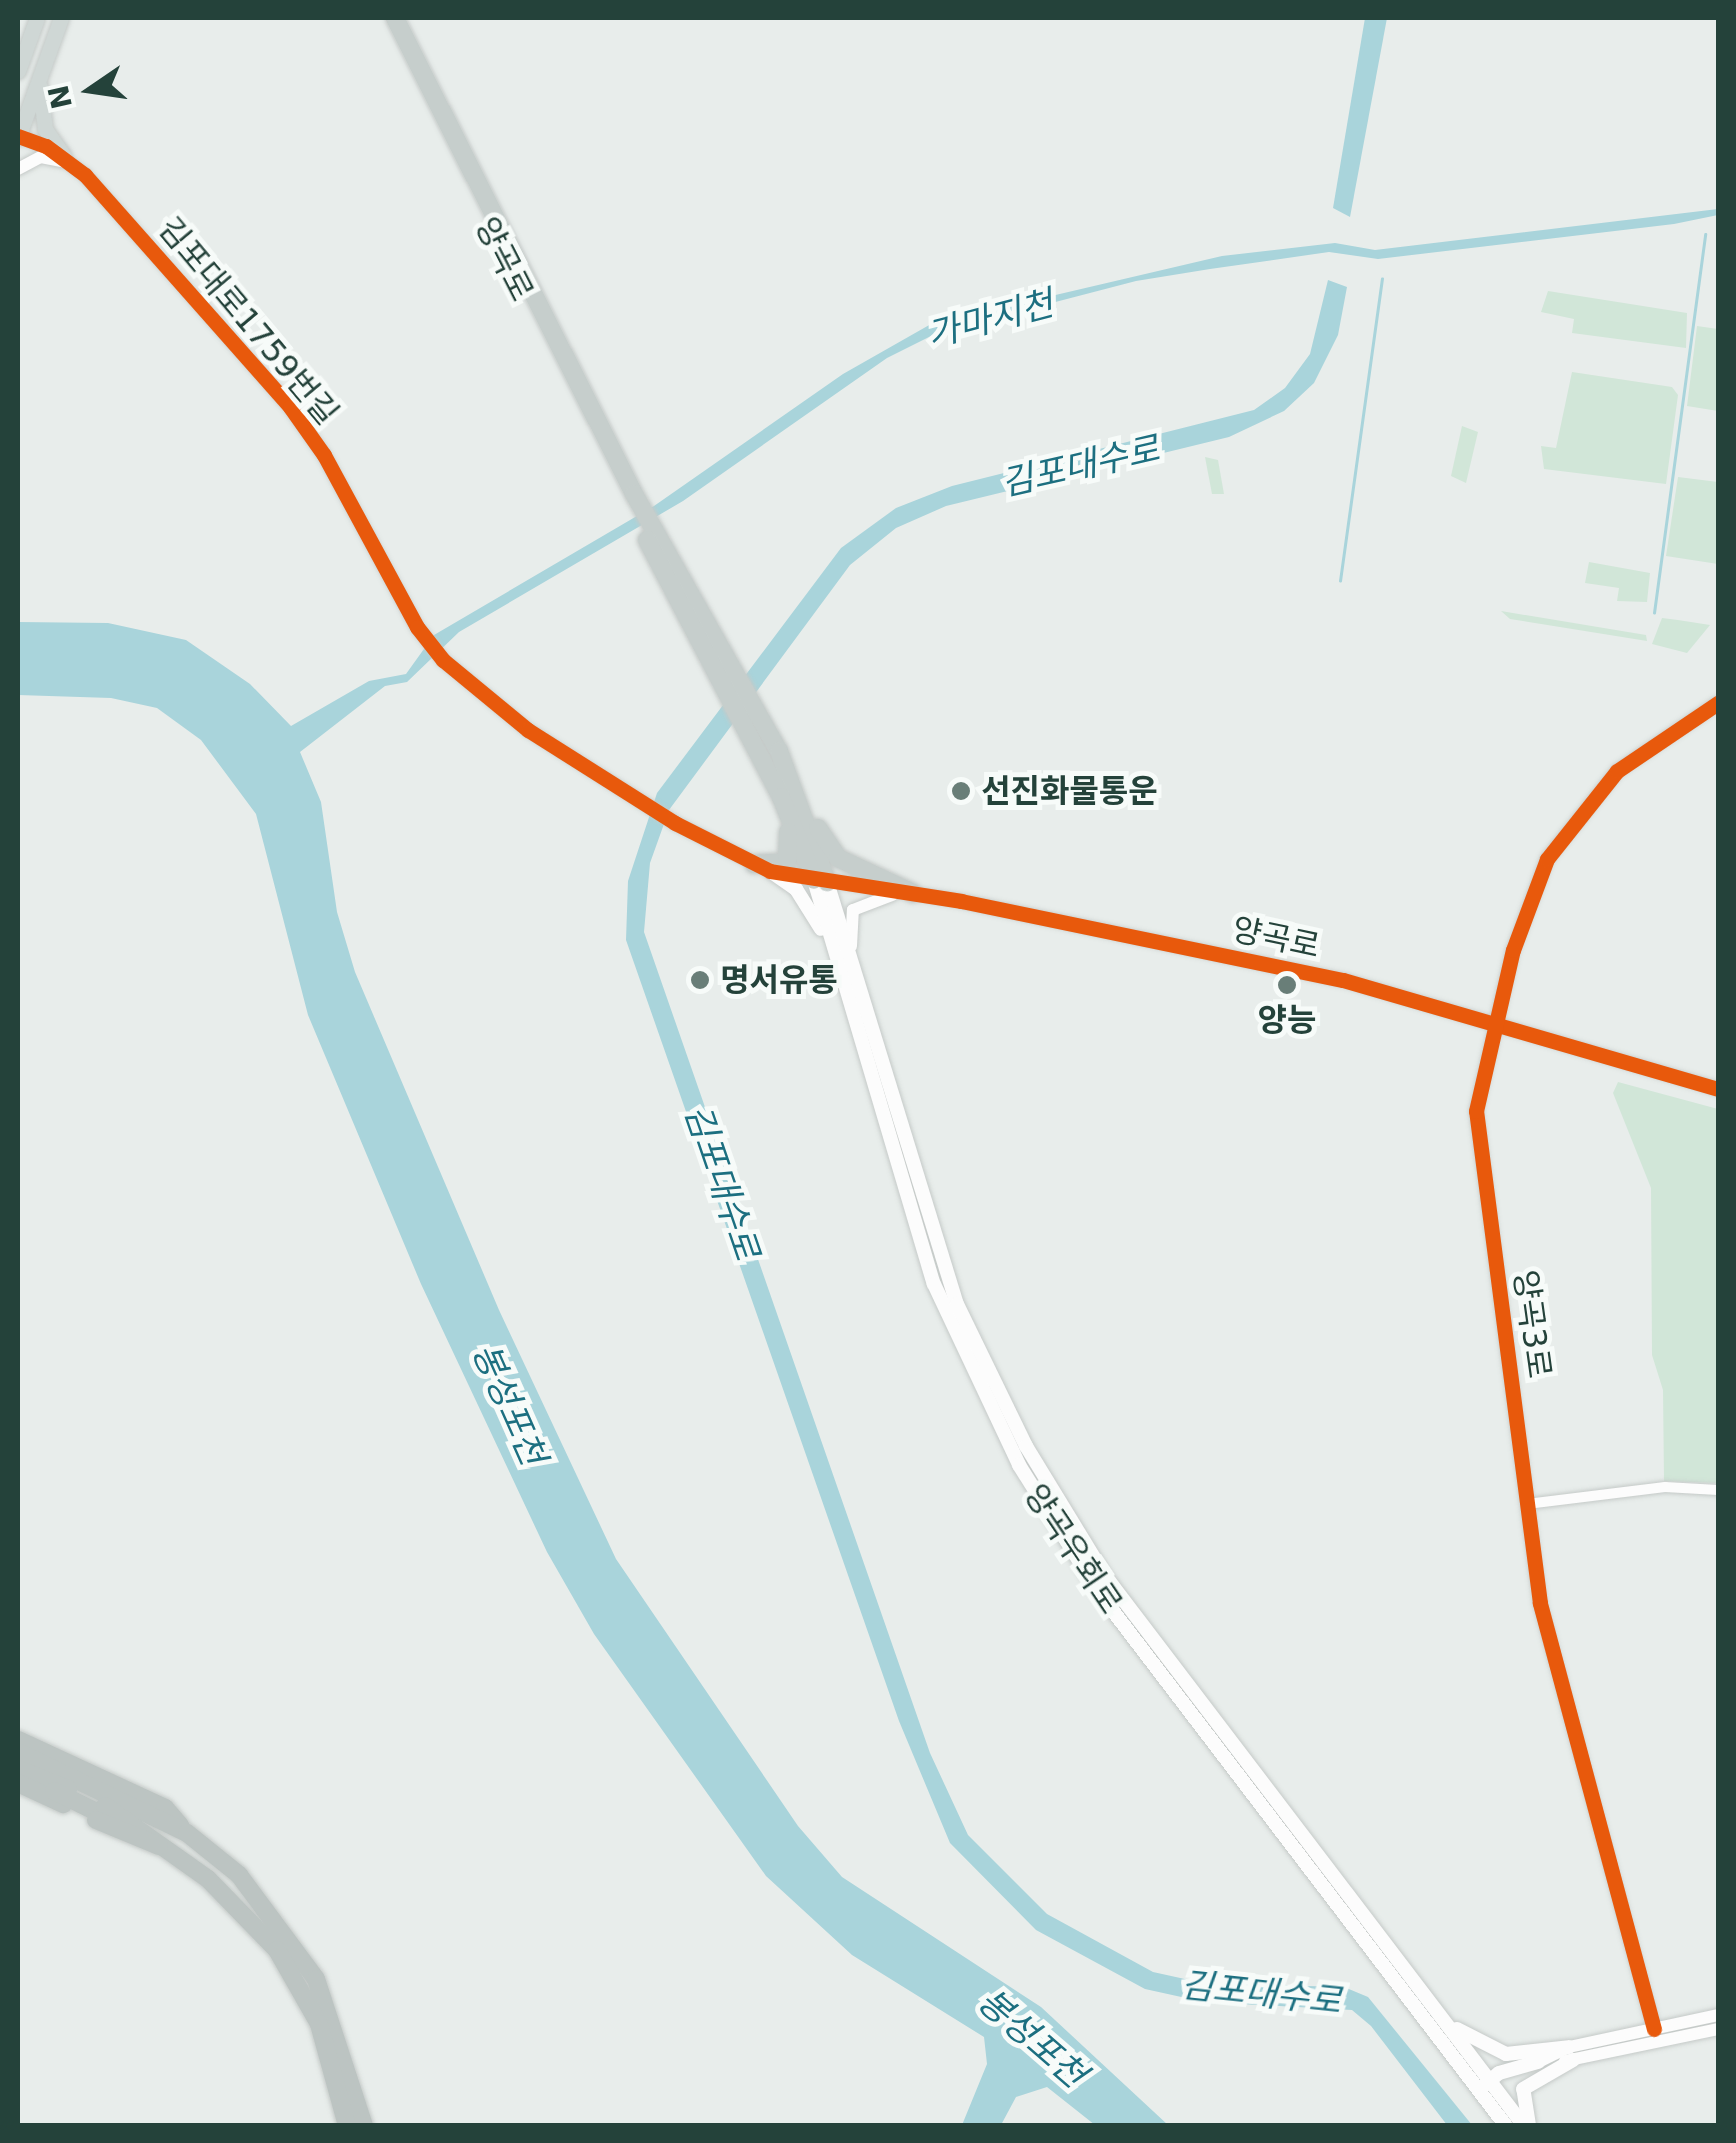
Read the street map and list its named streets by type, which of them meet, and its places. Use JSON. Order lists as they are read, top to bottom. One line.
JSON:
{"streets":{"highway":["양곡로"],"main road":["양곡우회로"],"street":["김포대로1759번길","양곡3로"]},"crossings":[["양곡로","양곡3로"],["양곡로","양곡우회로"]],"water":["가마지천","김포대수로","봉성포천"],"places":["선진화물통운","명서유통","양능"],"north":"left"}
